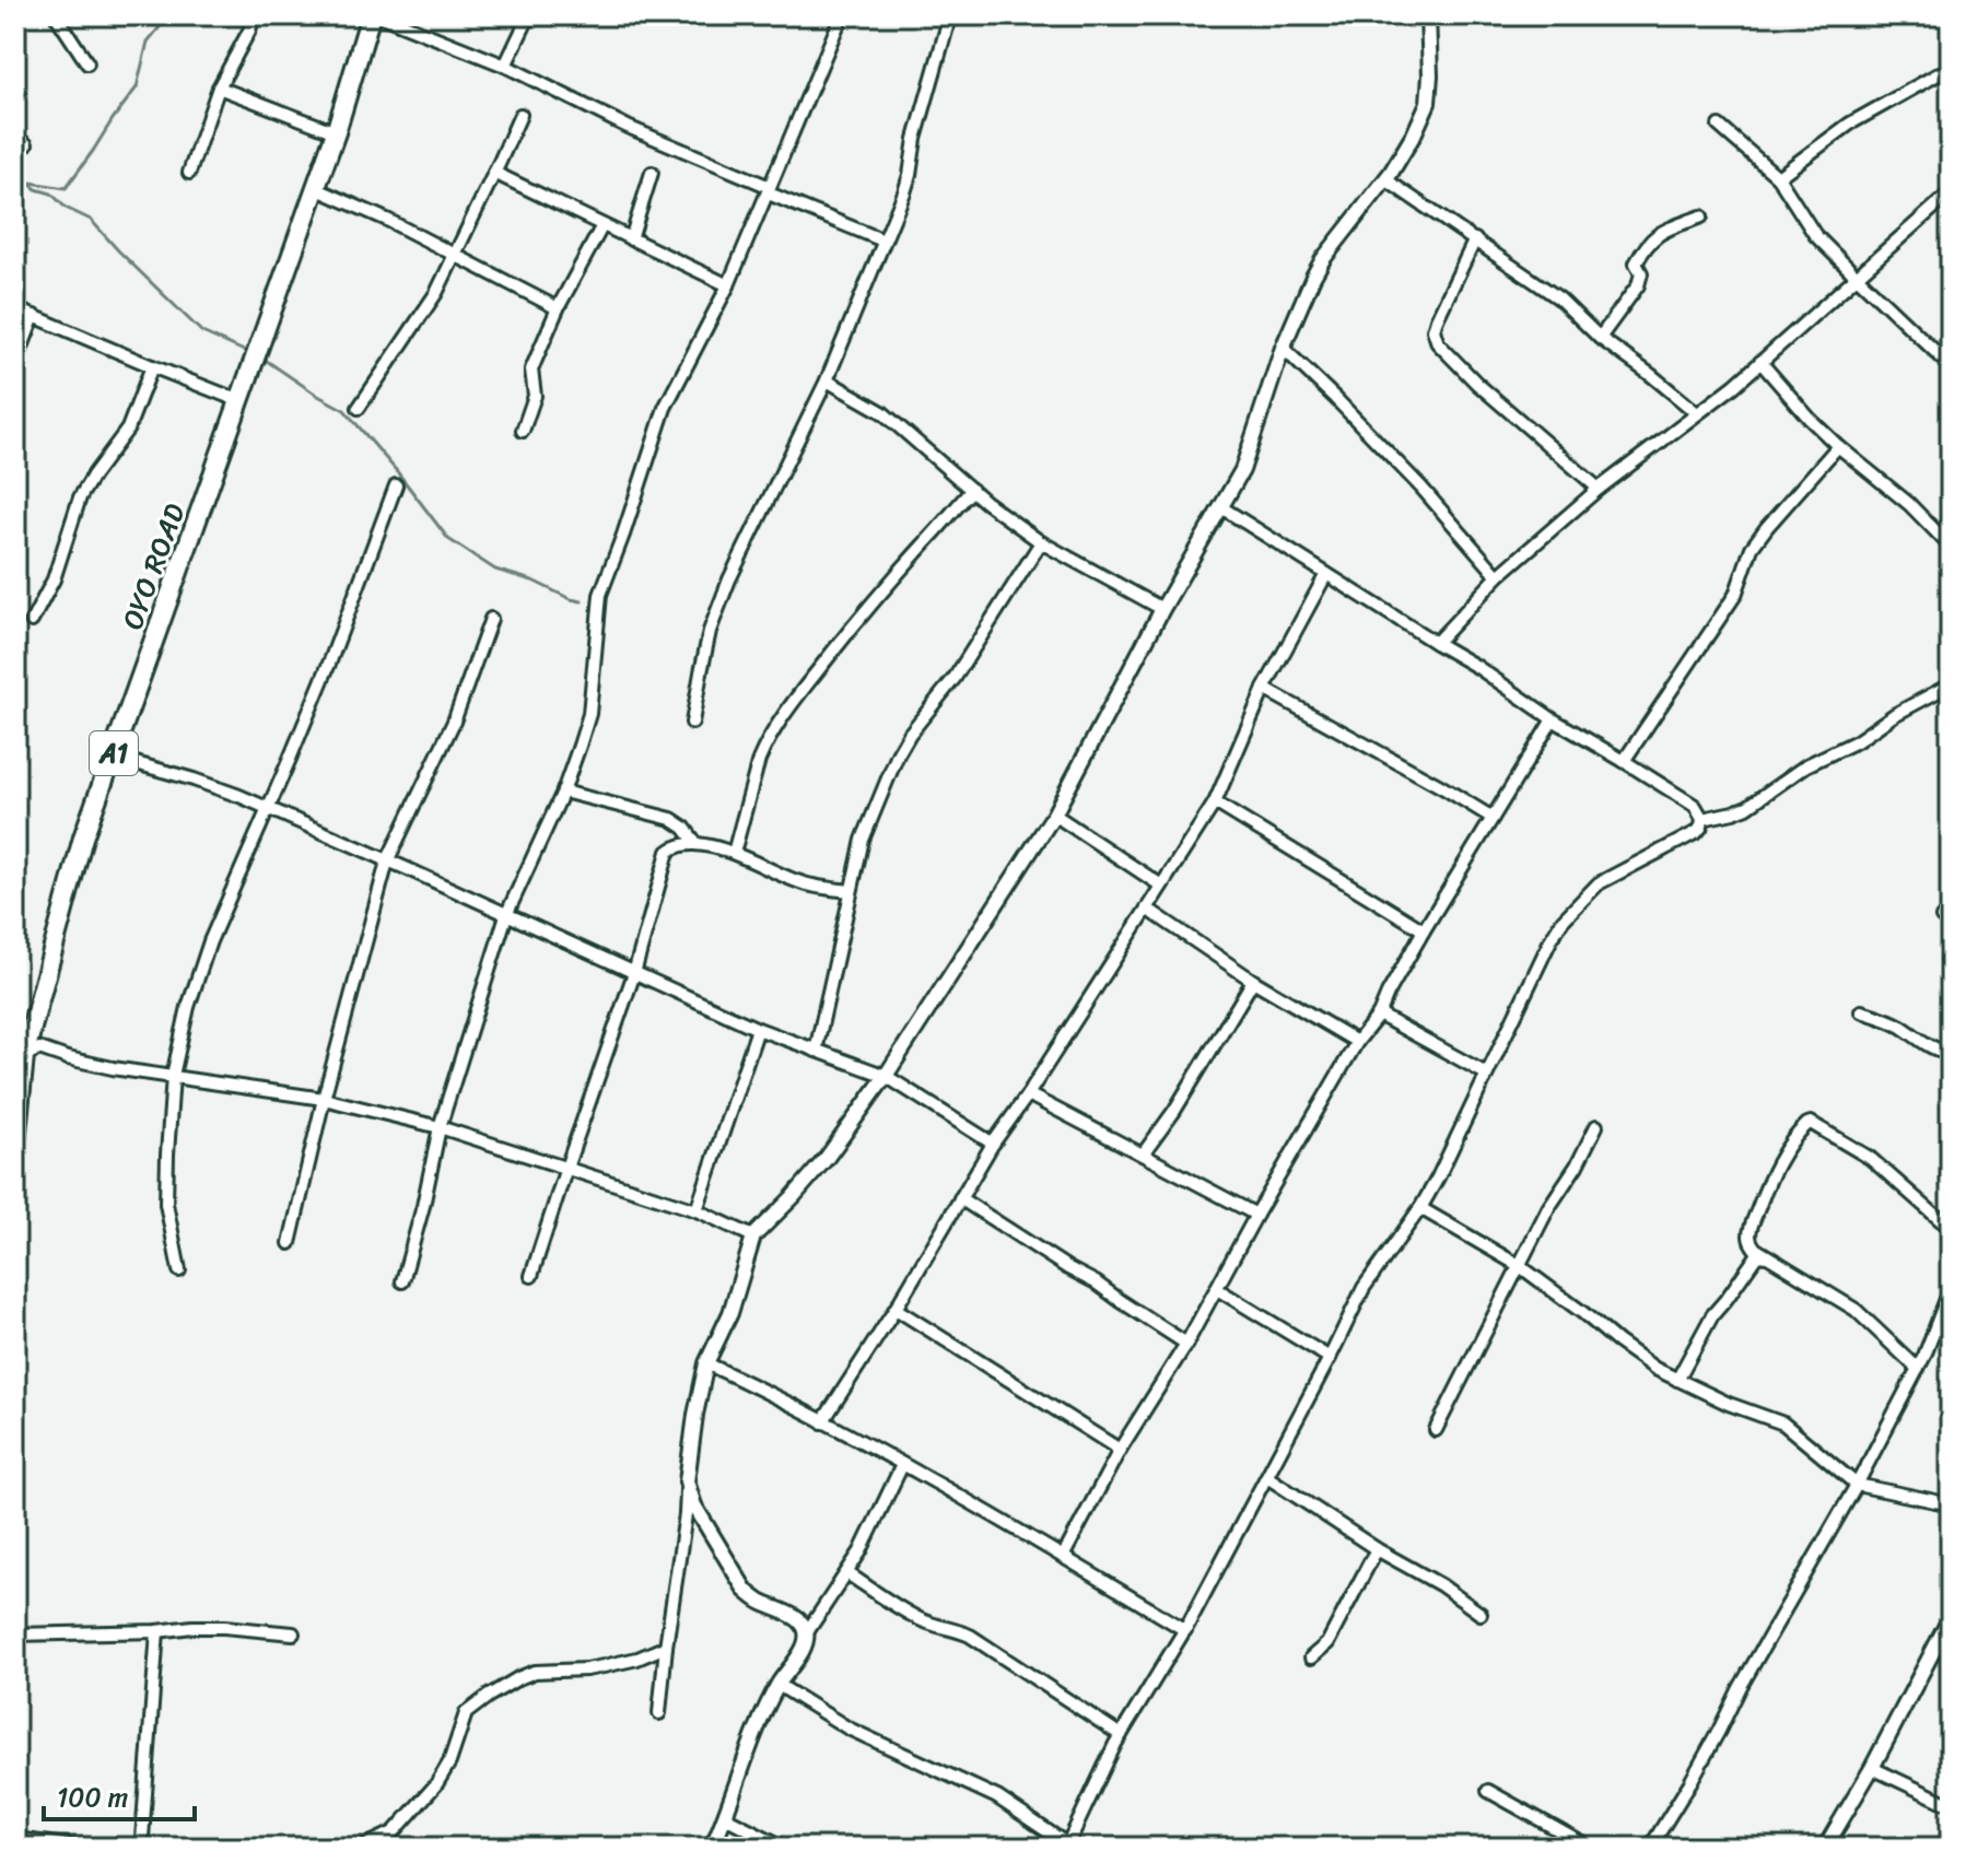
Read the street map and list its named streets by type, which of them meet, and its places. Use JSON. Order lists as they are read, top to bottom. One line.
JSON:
{"streets":{"highway":["OYO ROAD","A1"]},"scale_bar":"100 m"}
